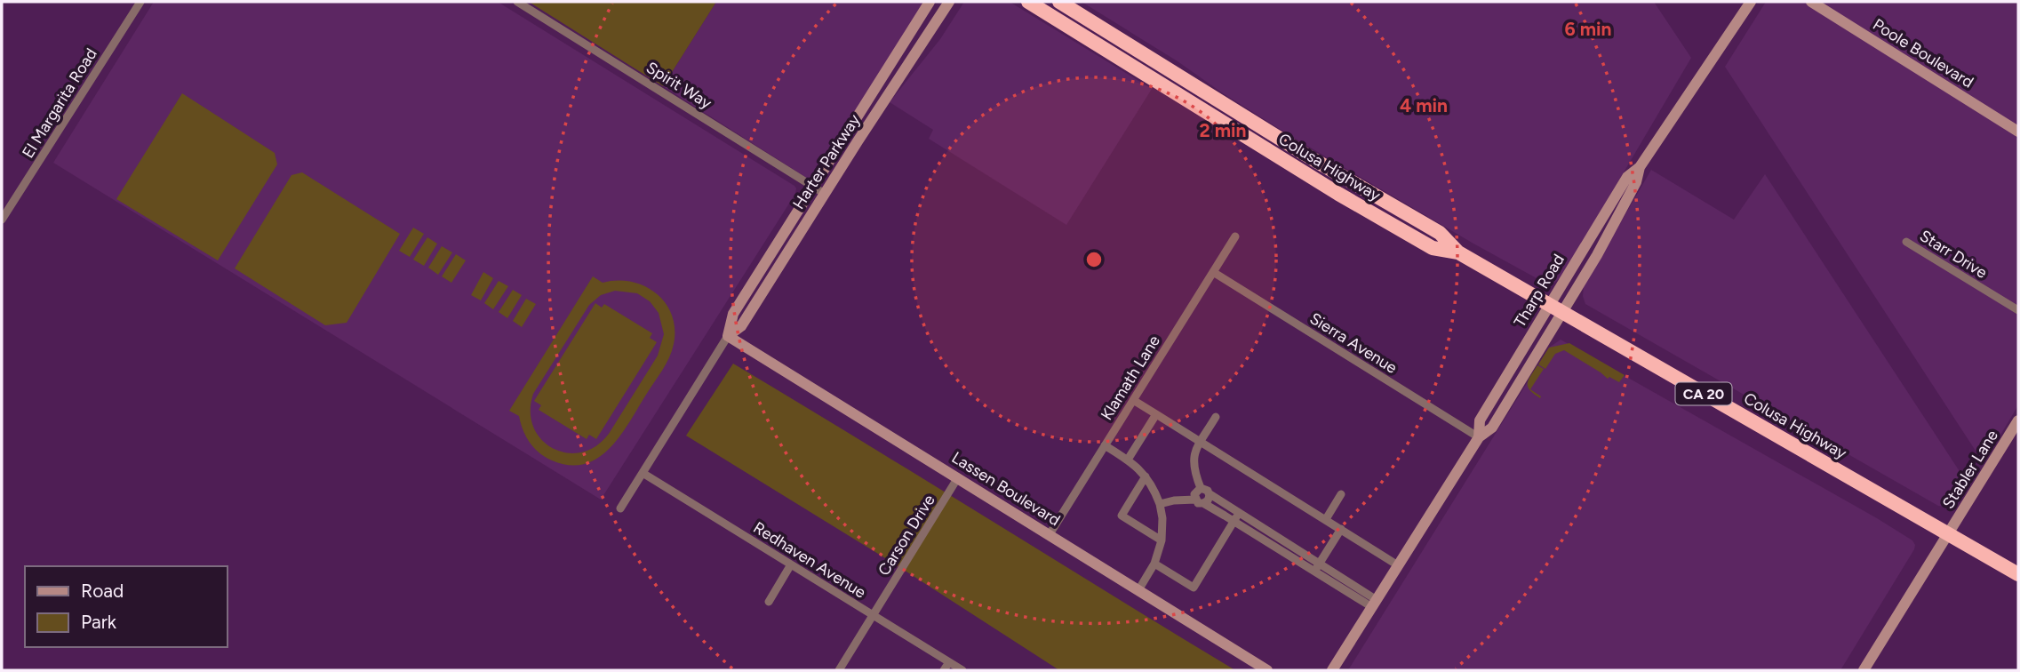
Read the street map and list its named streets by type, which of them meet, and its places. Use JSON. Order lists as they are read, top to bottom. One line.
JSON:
{"streets":{"highway":["Colusa Highway","CA 20"],"street":["Poole Boulevard","Spirit Way","El Margarita Road","Harter Parkway","Starr Drive","Tharp Road","Sierra Avenue","Klamath Lane","Stabler Lane","Lassen Boulevard","Carson Drive","Redhaven Avenue"]},"crossings":[["Spirit Way","Harter Parkway"],["Harter Parkway","Lassen Boulevard"],["Harter Parkway","Redhaven Avenue"],["Colusa Highway","Tharp Road"],["Colusa Highway","Stabler Lane"],["Tharp Road","Sierra Avenue"],["Sierra Avenue","Klamath Lane"],["Klamath Lane","Lassen Boulevard"],["Lassen Boulevard","Carson Drive"],["Carson Drive","Redhaven Avenue"]],"legend":["Road","Park"],"rings":["6 min","4 min","2 min"]}
